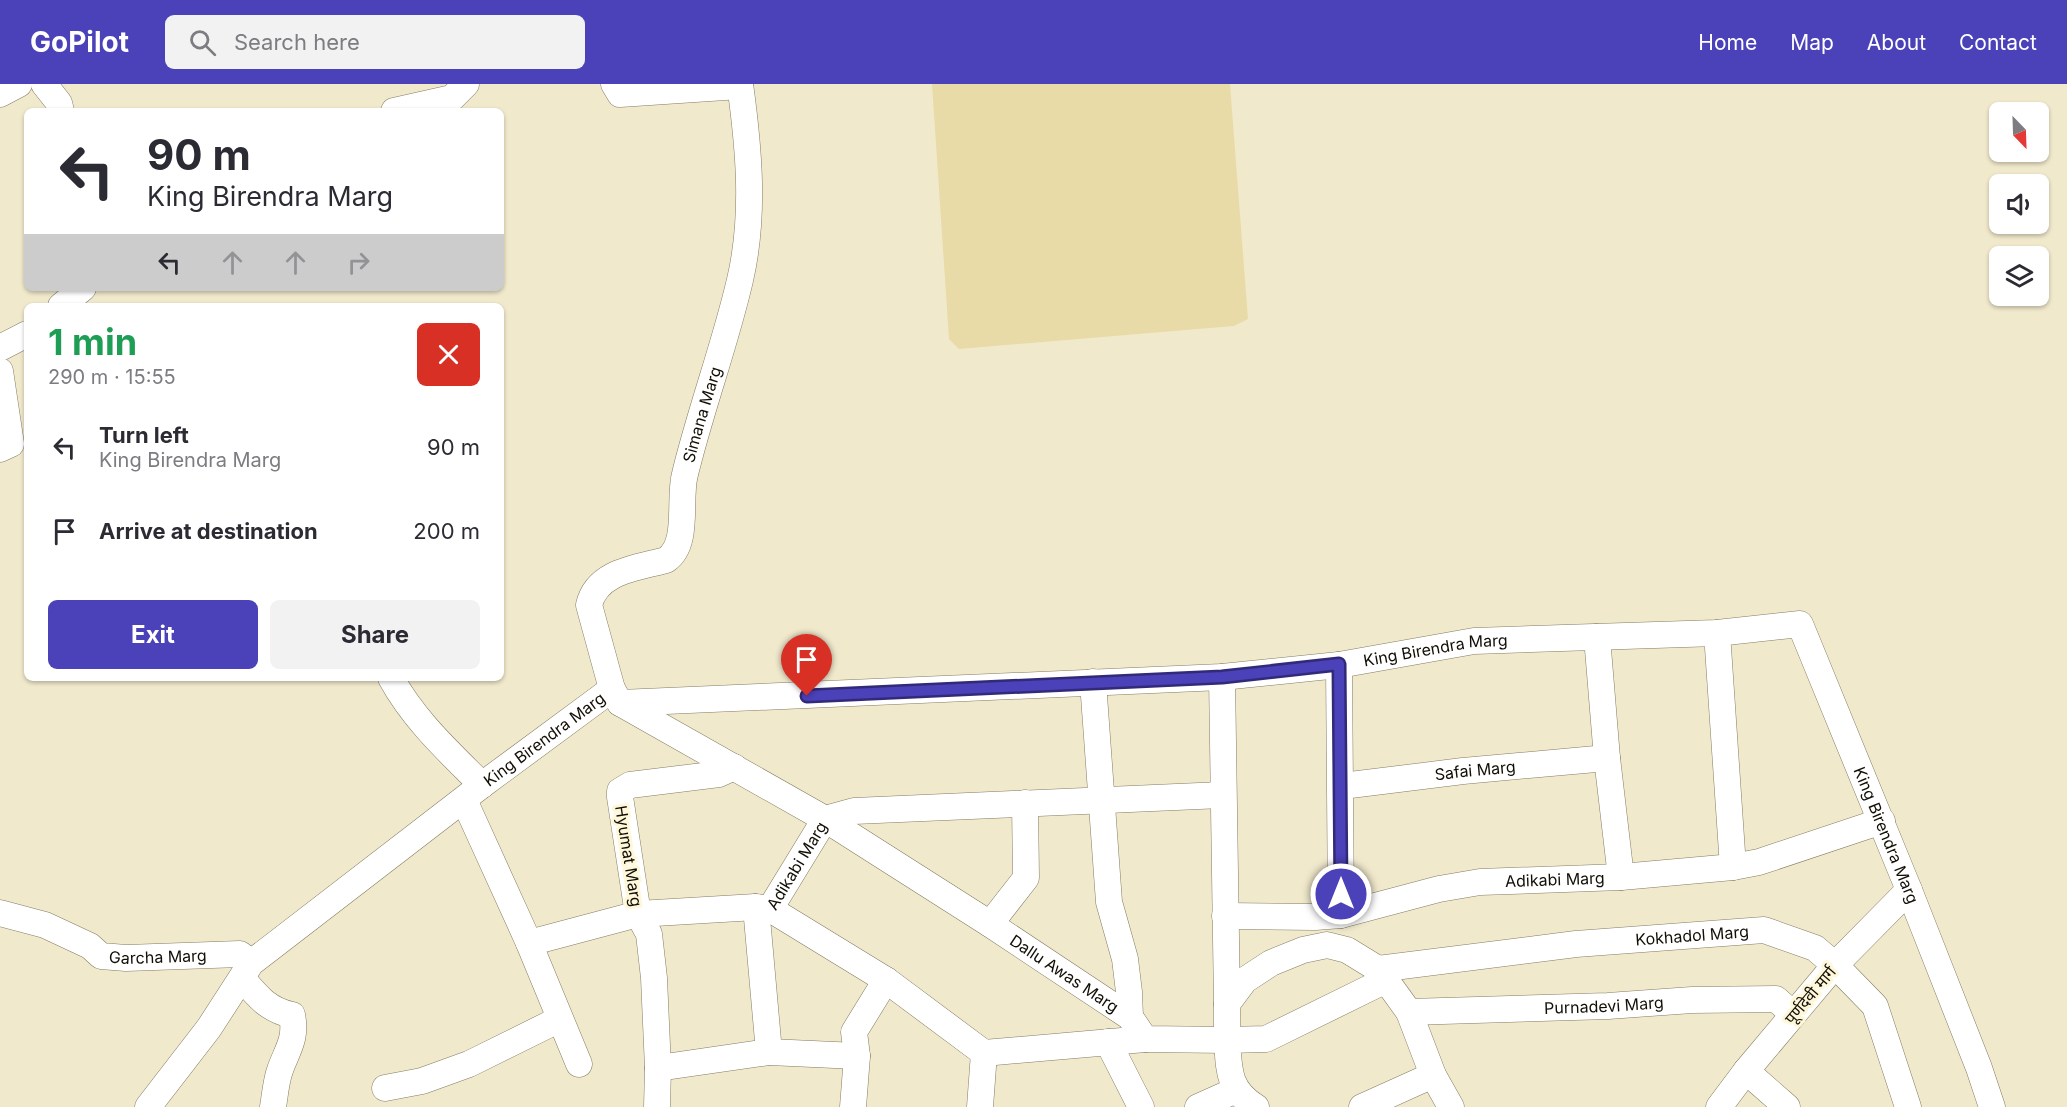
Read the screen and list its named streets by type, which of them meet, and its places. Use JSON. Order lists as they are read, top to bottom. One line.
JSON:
{"streets":{"street":["Simana Marg","King Birendra Marg","Safai Marg","Hyumat Marg","Adikabi Marg","Kokhadol Marg","Garcha Marg","Dallu Awas Marg","पूर्णदेवी मार्ग","Purnadevi Marg"]},"crossings":[["Simana Marg","King Birendra Marg"],["Simana Marg","Dallu Awas Marg"],["King Birendra Marg","Adikabi Marg"],["King Birendra Marg","Garcha Marg"],["King Birendra Marg","Dallu Awas Marg"],["King Birendra Marg","पूर्णदेवी मार्ग"],["Hyumat Marg","Adikabi Marg"],["Hyumat Marg","Dallu Awas Marg"],["Adikabi Marg","Dallu Awas Marg"],["Kokhadol Marg","पूर्णदेवी मार्ग"],["पूर्णदेवी मार्ग","Purnadevi Marg"]],"north":"bottom right","page":{"header":"GoPilot","search":"Search here","nav":["Home","Map","About","Contact"],"turn":["90 m","King Birendra Marg"],"heading":["1 min","290 m · 15:55"],"list":[{"name":"Turn left","note":"King Birendra Marg","value":"90 m"},{"name":"Arrive at destination","value":"200 m"}],"buttons":["Exit","Share"]}}
